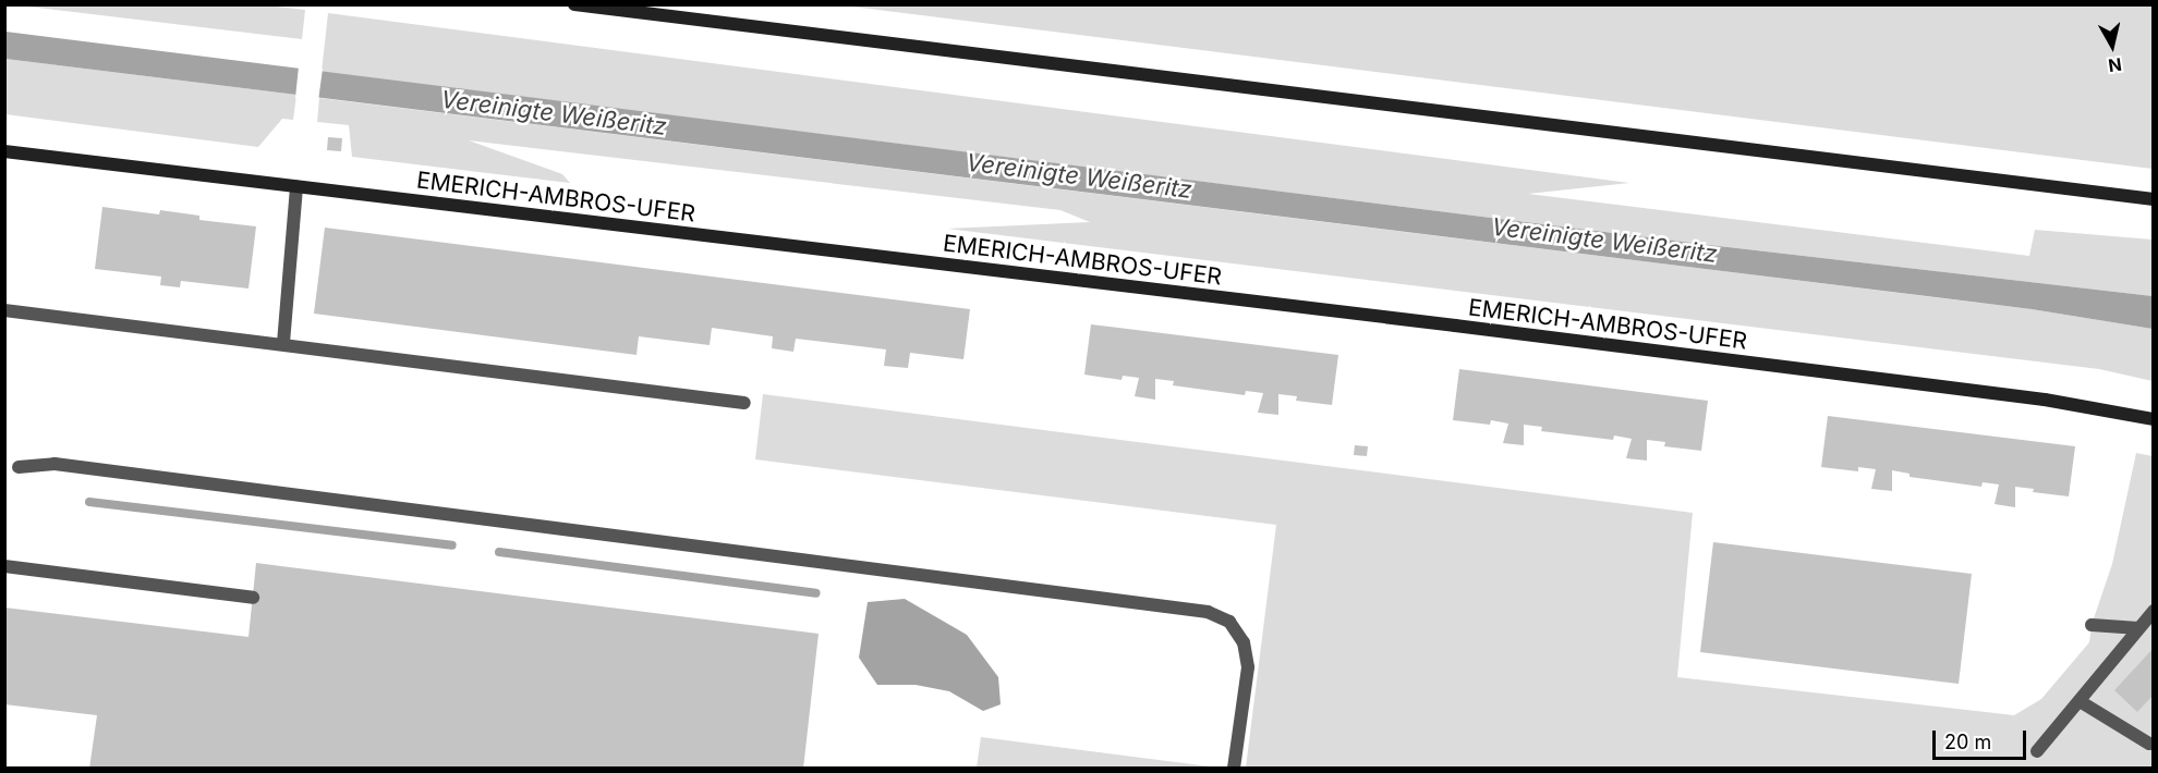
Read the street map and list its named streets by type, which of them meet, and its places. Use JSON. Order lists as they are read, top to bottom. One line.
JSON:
{"streets":{"main road":["EMERICH-AMBROS-UFER"]},"water":["Vereinigte Weißeritz"],"scale_bar":"20 m","north":"bottom"}
